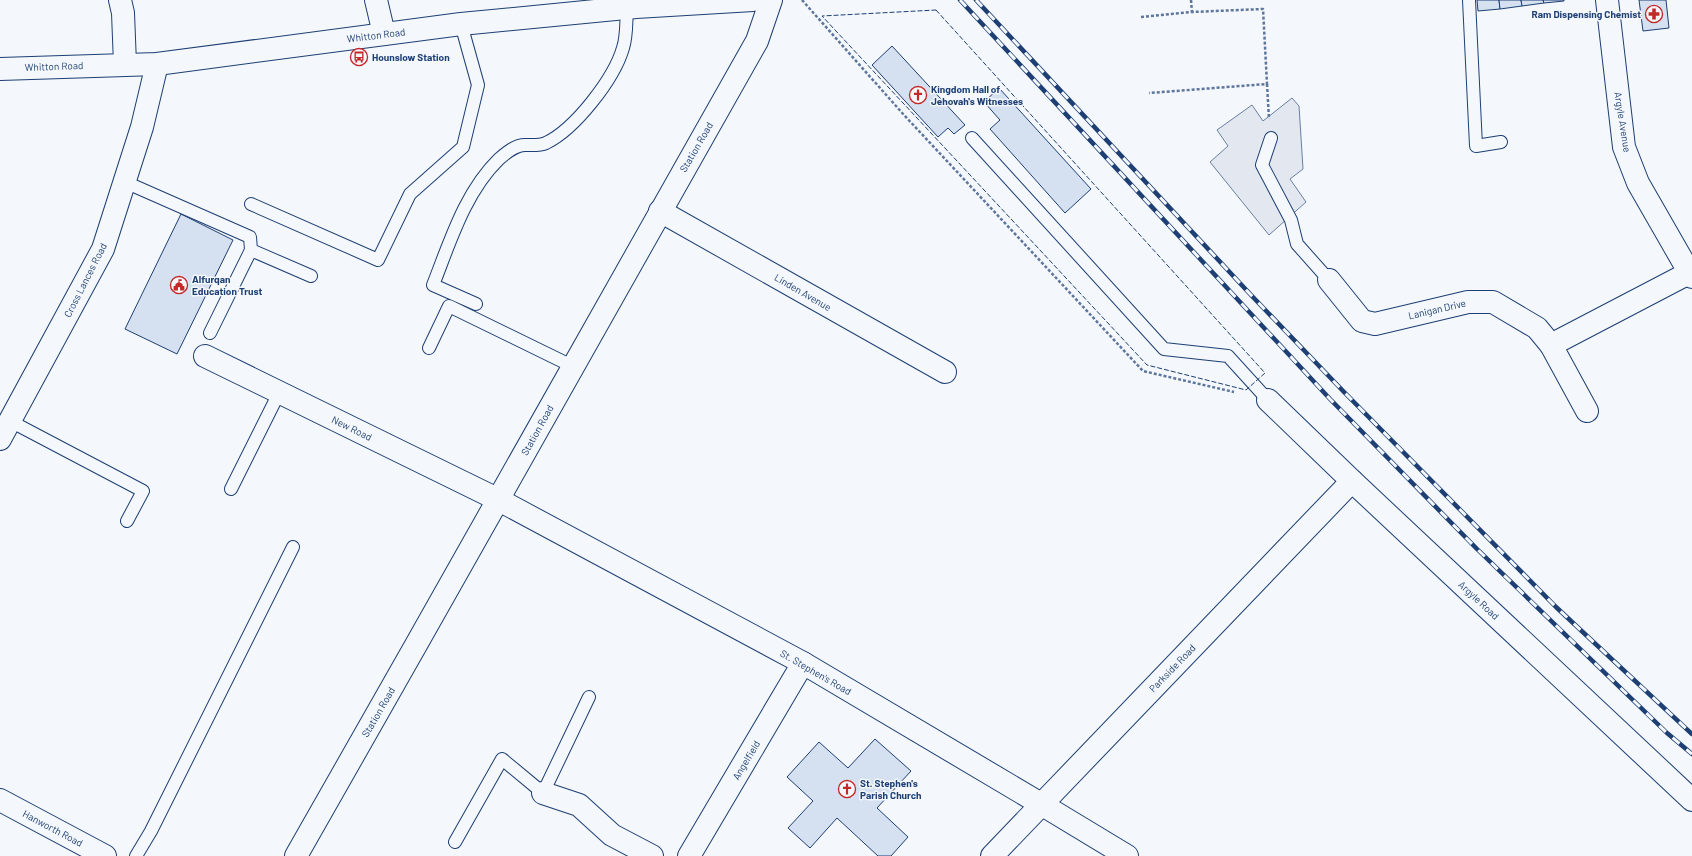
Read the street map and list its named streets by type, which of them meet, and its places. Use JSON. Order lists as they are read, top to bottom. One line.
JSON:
{"streets":{"street":["Whitton Road","Argyle Avenue","Station Road","Cross Lances Road","Linden Avenue","Lanigan Drive","New Road","Argyle Road","Parkside Road","St. Stephen's Road","Angelfield","Hanworth Road"]},"crossings":[["Whitton Road","Cross Lances Road"],["Station Road","Linden Avenue"],["Station Road","New Road"],["Station Road","St. Stephen's Road"],["New Road","St. Stephen's Road"],["Argyle Road","Parkside Road"],["Parkside Road","St. Stephen's Road"],["St. Stephen's Road","Angelfield"]],"places":{"pharmacy":["Ram Dispensing Chemist"],"bus stop":["Hounslow Station"],"church":["Kingdom Hall of Jehovah's Witnesses","St. Stephen's Parish Church"],"public building":["Alfurqan Education Trust"]}}
